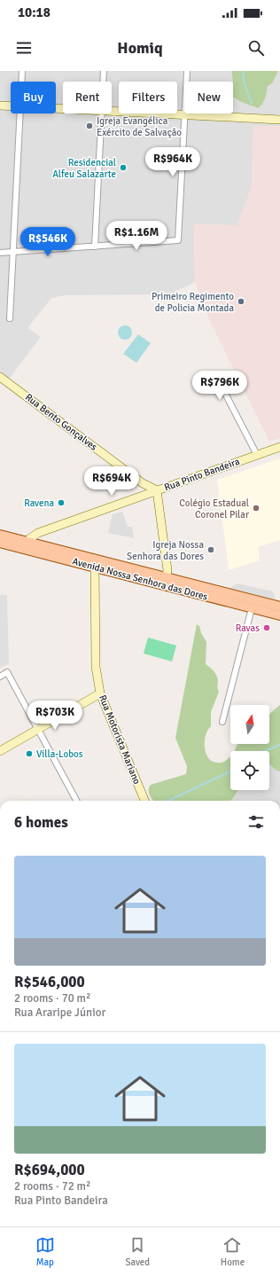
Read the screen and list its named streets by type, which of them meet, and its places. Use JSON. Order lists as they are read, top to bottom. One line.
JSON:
{"streets":{"main road":["Avenida Nossa Senhora das Dores"],"street":["Rua Bento Gonçalves","Rua Pinto Bandeira","Rua Motorista Mariano"]},"crossings":[["Rua Bento Gonçalves","Rua Pinto Bandeira"],["Rua Pinto Bandeira","Avenida Nossa Senhora das Dores"],["Avenida Nossa Senhora das Dores","Rua Motorista Mariano"]],"places":["Igreja Evangélica Exército de Salvação","Residencial Alfeu Salazarte","Primeiro Regimento de Policia Montada","Ravena","Colégio Estadual Coronel Pilar","Igreja Nossa Senhora das Dores","Ravas","Villa-Lobos"],"north":"top","page":{"status":"10:18","header":"Homiq","chip":["Buy","Rent","Filters","New"],"price":["R$964K","R$1.16M","R$546K","R$796K","R$694K","R$703K"],"heading":"6 homes","list":[{"name":"R$546,000","note":"2 rooms · 70 m² · Rua Araripe Júnior"},{"name":"R$694,000","note":"2 rooms · 72 m² · Rua Pinto Bandeira"}],"tabs":["Map","Saved","Home"]}}
